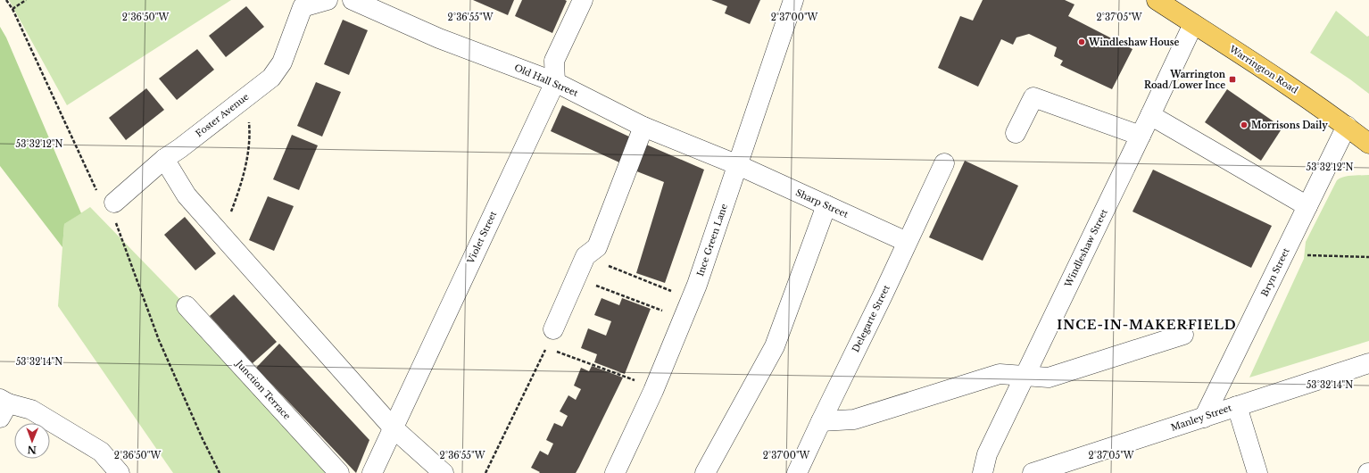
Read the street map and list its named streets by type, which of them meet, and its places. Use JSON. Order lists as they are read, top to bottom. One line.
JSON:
{"streets":{"main road":["Warrington Road"],"street":["Old Hall Street","Foster Avenue","Sharp Street","Violet Street","Ince Green Lane","Windleshaw Street","Bryn Street","Delegarte Street","Junction Terrace","Manley Street"]},"crossings":[["Warrington Road","Windleshaw Street"],["Warrington Road","Bryn Street"],["Old Hall Street","Sharp Street"],["Old Hall Street","Violet Street"],["Old Hall Street","Ince Green Lane"],["Sharp Street","Ince Green Lane"],["Sharp Street","Delegarte Street"],["Bryn Street","Manley Street"]],"districts":["INCE-IN-MAKERFIELD"],"places":{"other":["Windleshaw House","Morrisons Daily"],"transit":["Warrington Road/Lower Ince"]},"north":"bottom","coordinates":["2°36'50\"W","2°36'55\"W","2°37'00\"W","2°37'05\"W","53°32'12\"N","53°32'14\"N"]}
